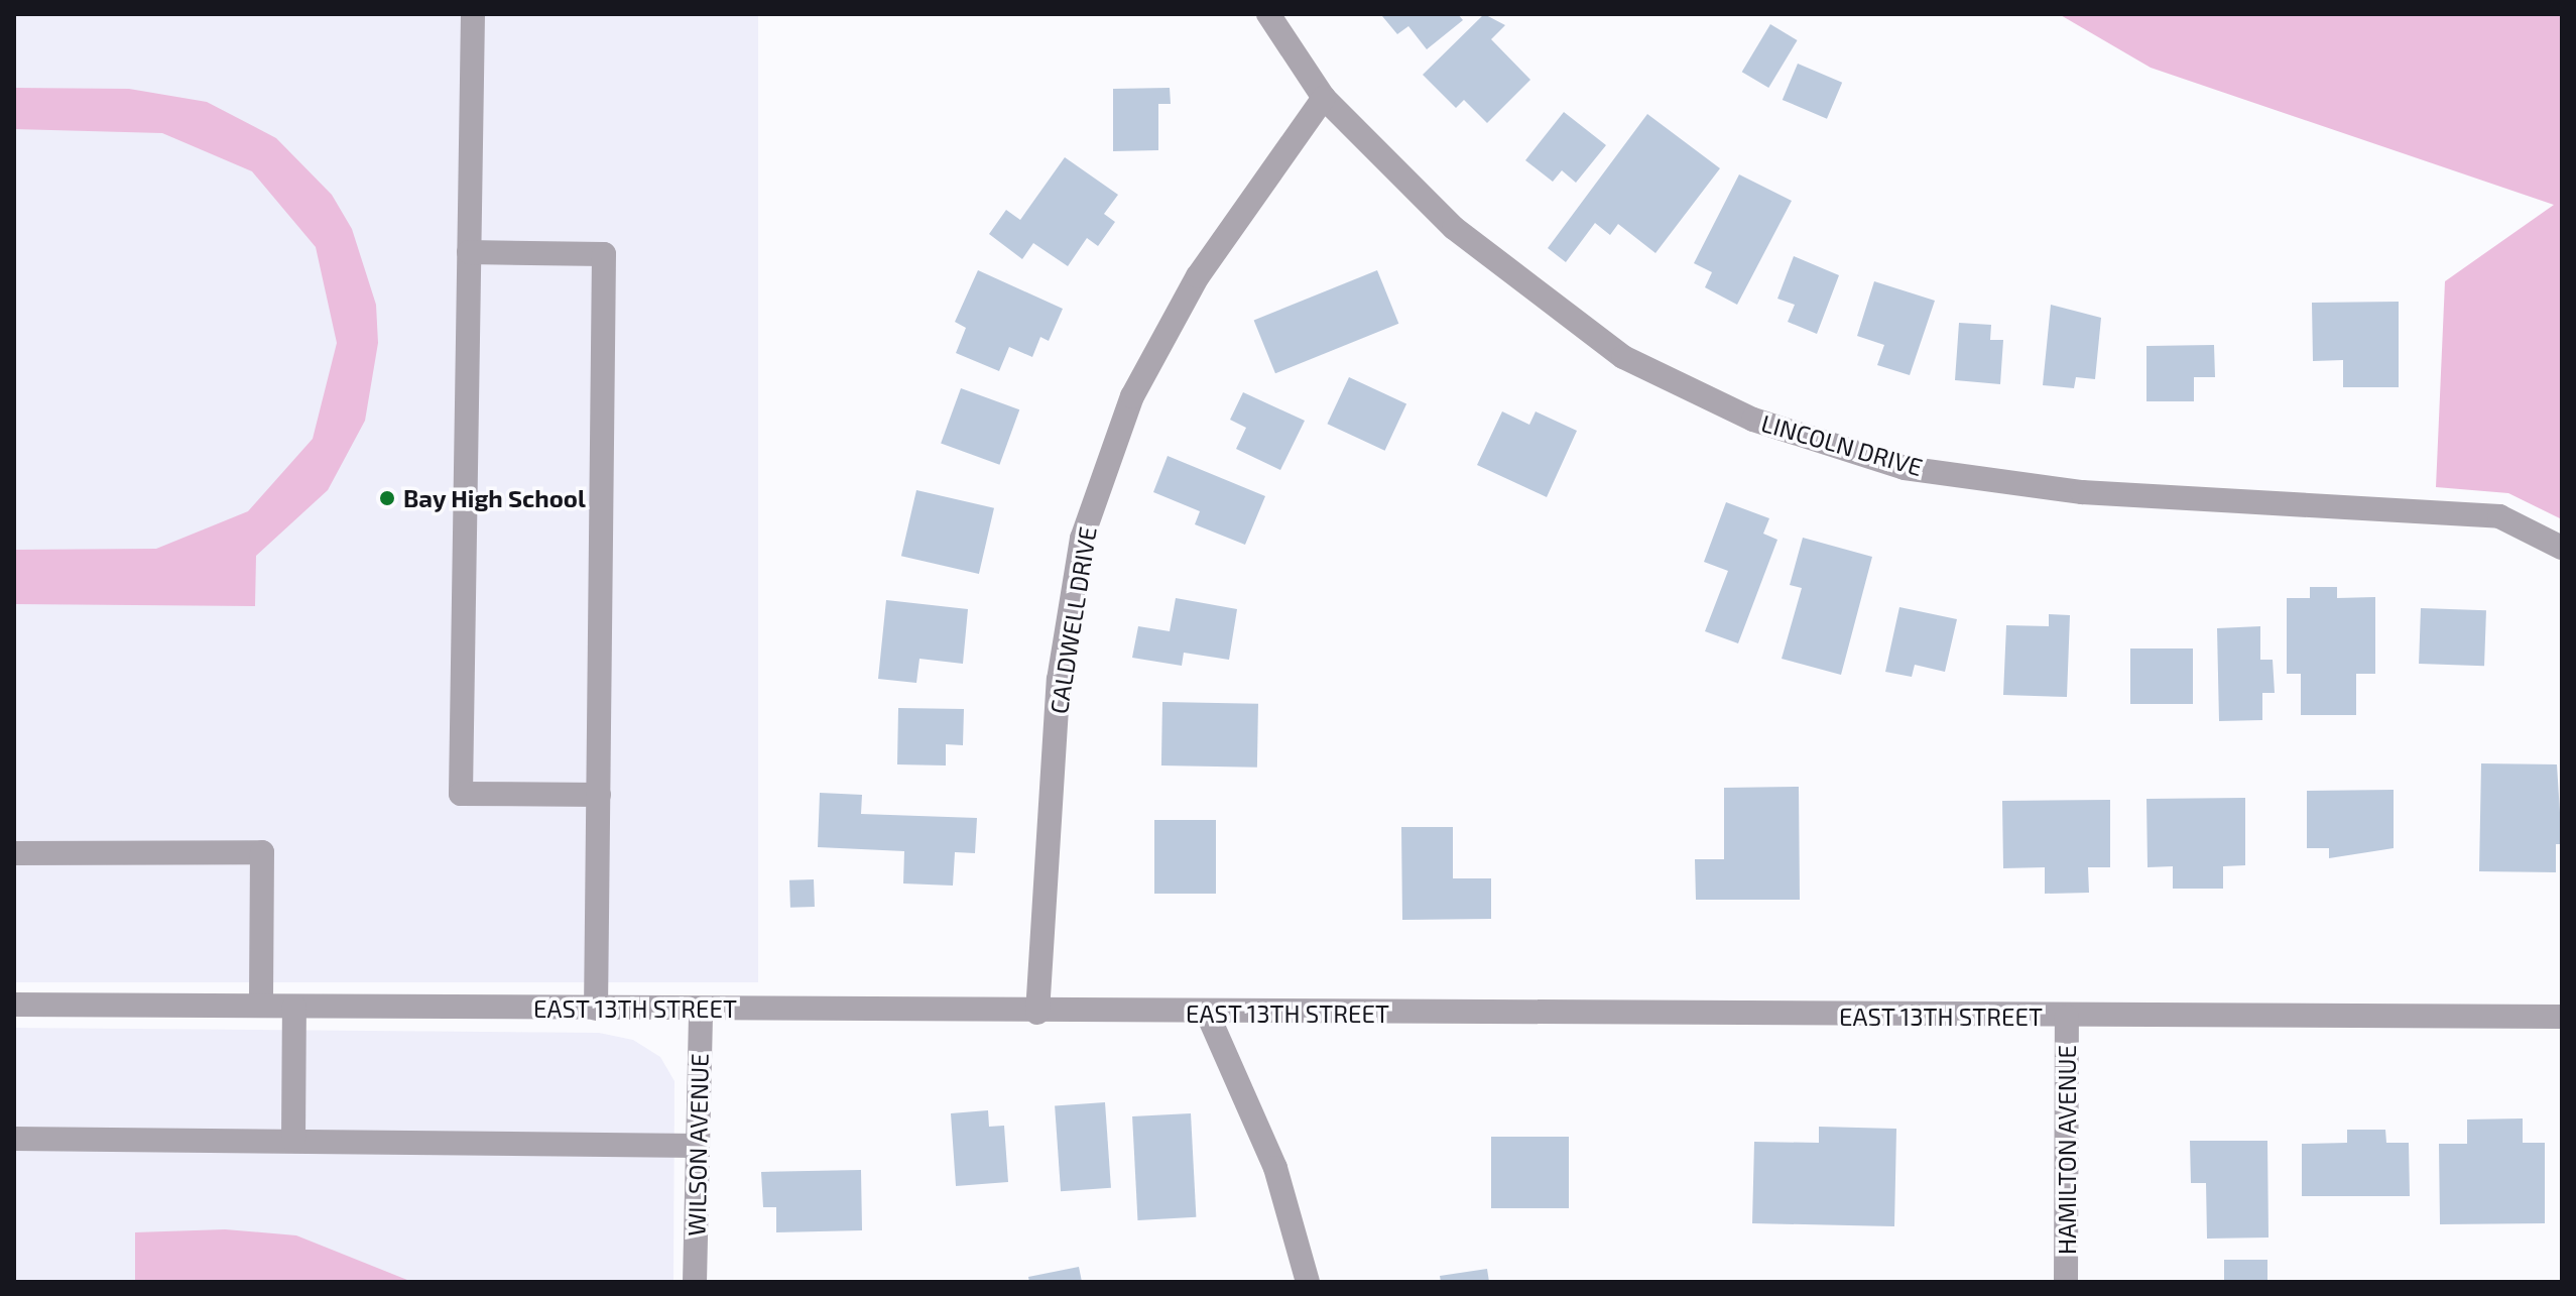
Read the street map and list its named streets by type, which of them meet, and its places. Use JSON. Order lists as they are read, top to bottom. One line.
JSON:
{"streets":{"street":["LINCOLN DRIVE","CALDWELL DRIVE","EAST 13TH STREET","WILSON AVENUE","HAMILTON AVENUE"]},"crossings":[["LINCOLN DRIVE","CALDWELL DRIVE"],["CALDWELL DRIVE","EAST 13TH STREET"],["EAST 13TH STREET","WILSON AVENUE"],["EAST 13TH STREET","HAMILTON AVENUE"]],"places":["Bay High School"]}
